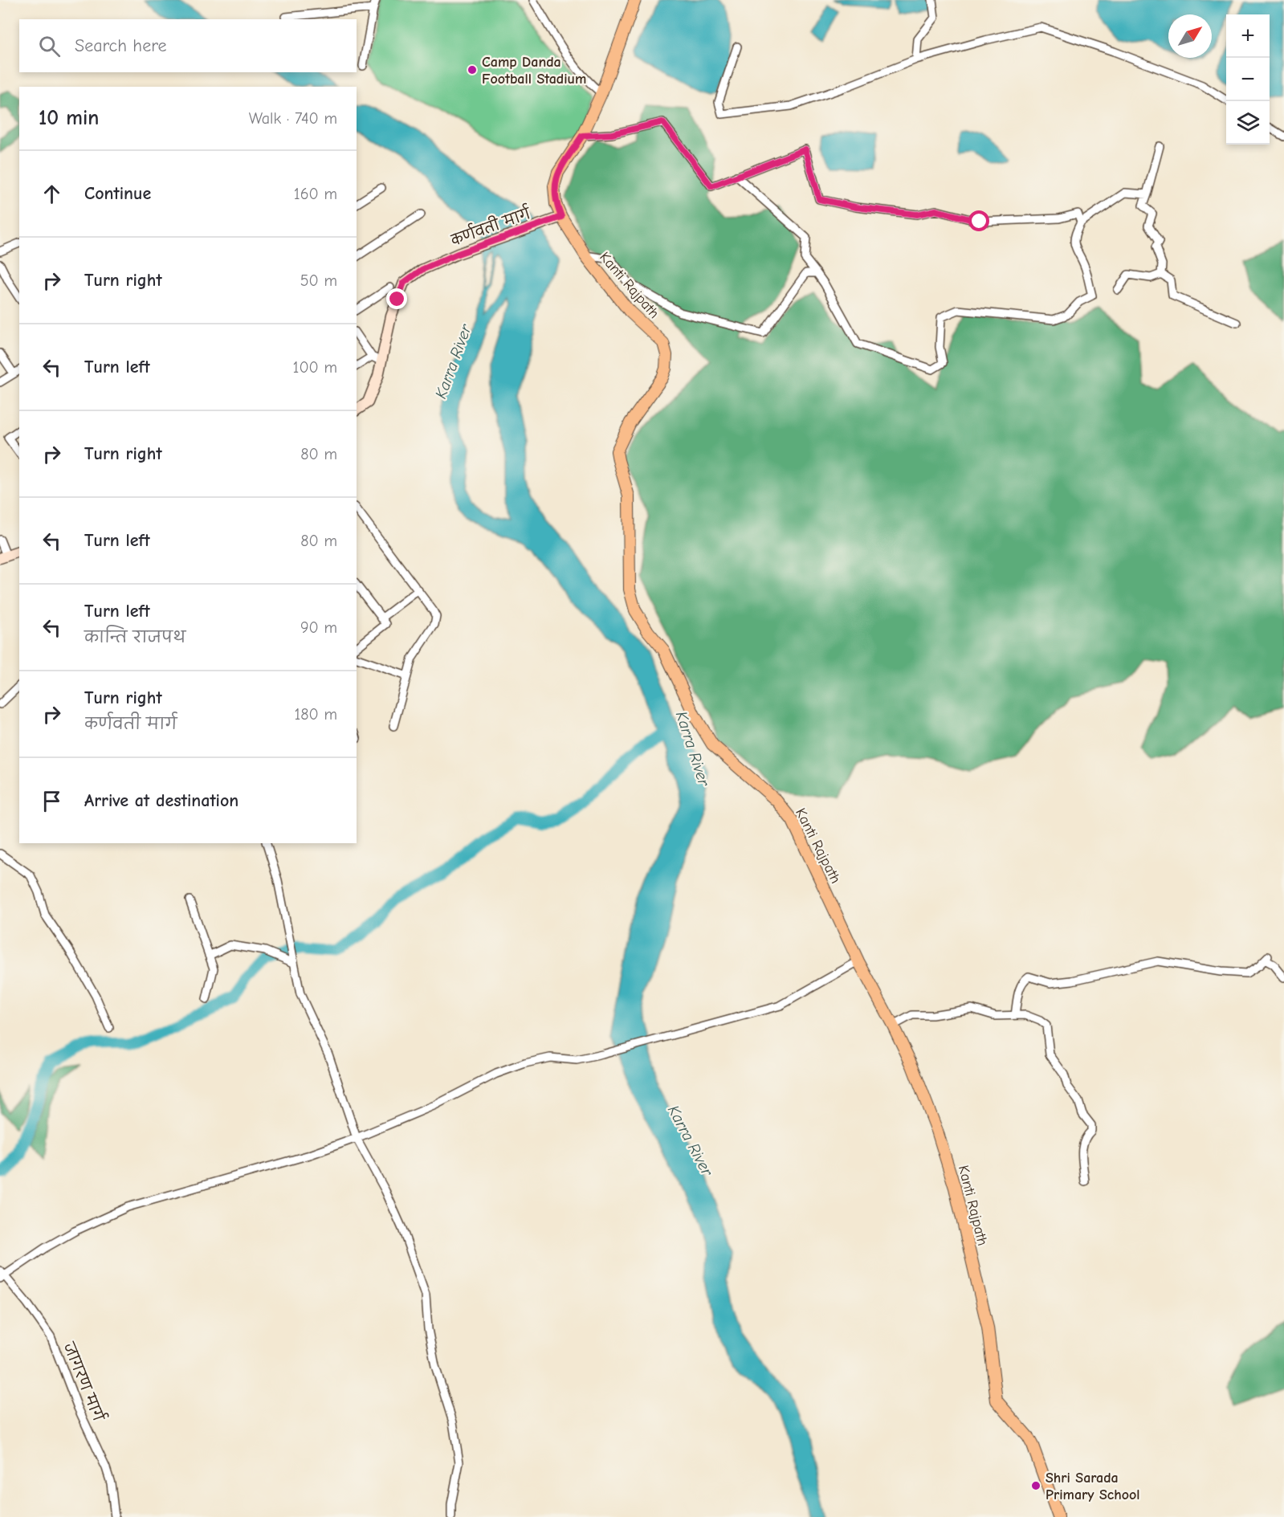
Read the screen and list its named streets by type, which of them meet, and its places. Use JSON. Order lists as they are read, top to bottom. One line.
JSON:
{"streets":{"main road":["कर्णवती मार्ग","Kanti Rajpath"],"street":["जागरण मार्ग"]},"crossings":[["कर्णवती मार्ग","Kanti Rajpath"]],"water":["Karra River"],"places":["Camp Danda Football Stadium","Shri Sarada Primary School"],"north":"top right","page":{"map_buttons":["+","−"],"search":"Search here","heading":["10 min","Walk · 740 m"],"list":[["Continue","160 m"],["Turn right","50 m"],["Turn left","100 m"],["Turn right","80 m"],["Turn left","80 m"],["Turn left","कान्ति राजपथ","90 m"],["Turn right","कर्णवती मार्ग","180 m"],"Arrive at destination"]}}
